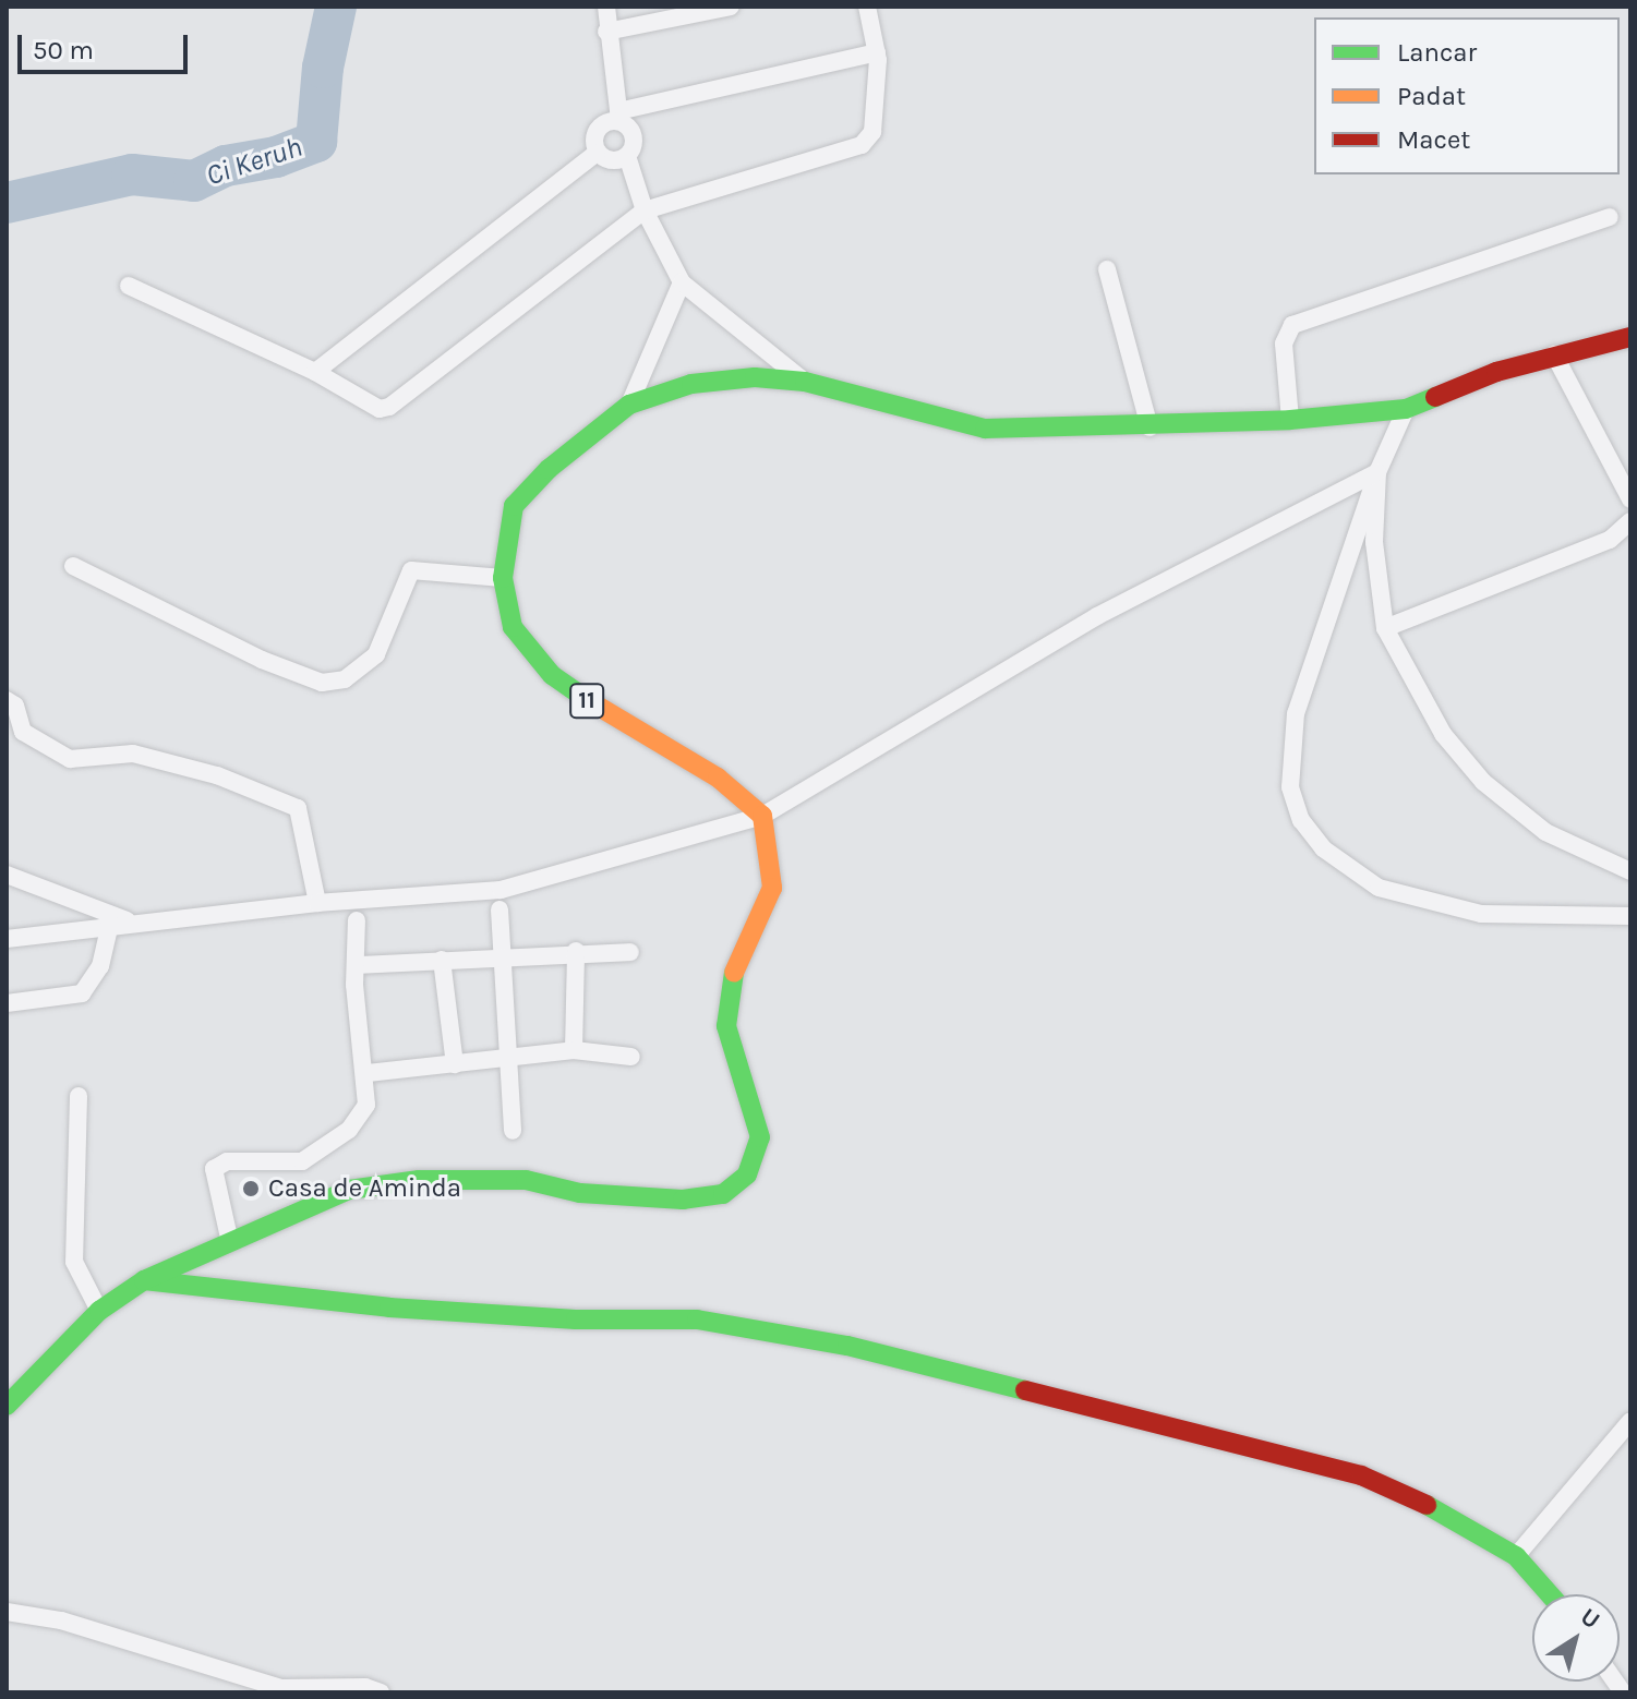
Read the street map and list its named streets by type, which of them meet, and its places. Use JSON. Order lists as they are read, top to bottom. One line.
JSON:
{"streets":{"main road":["11"]},"water":["Ci Keruh"],"places":["Casa de Aminda"],"legend":["Lancar","Padat","Macet"],"scale_bar":"50 m","north":"top right"}
